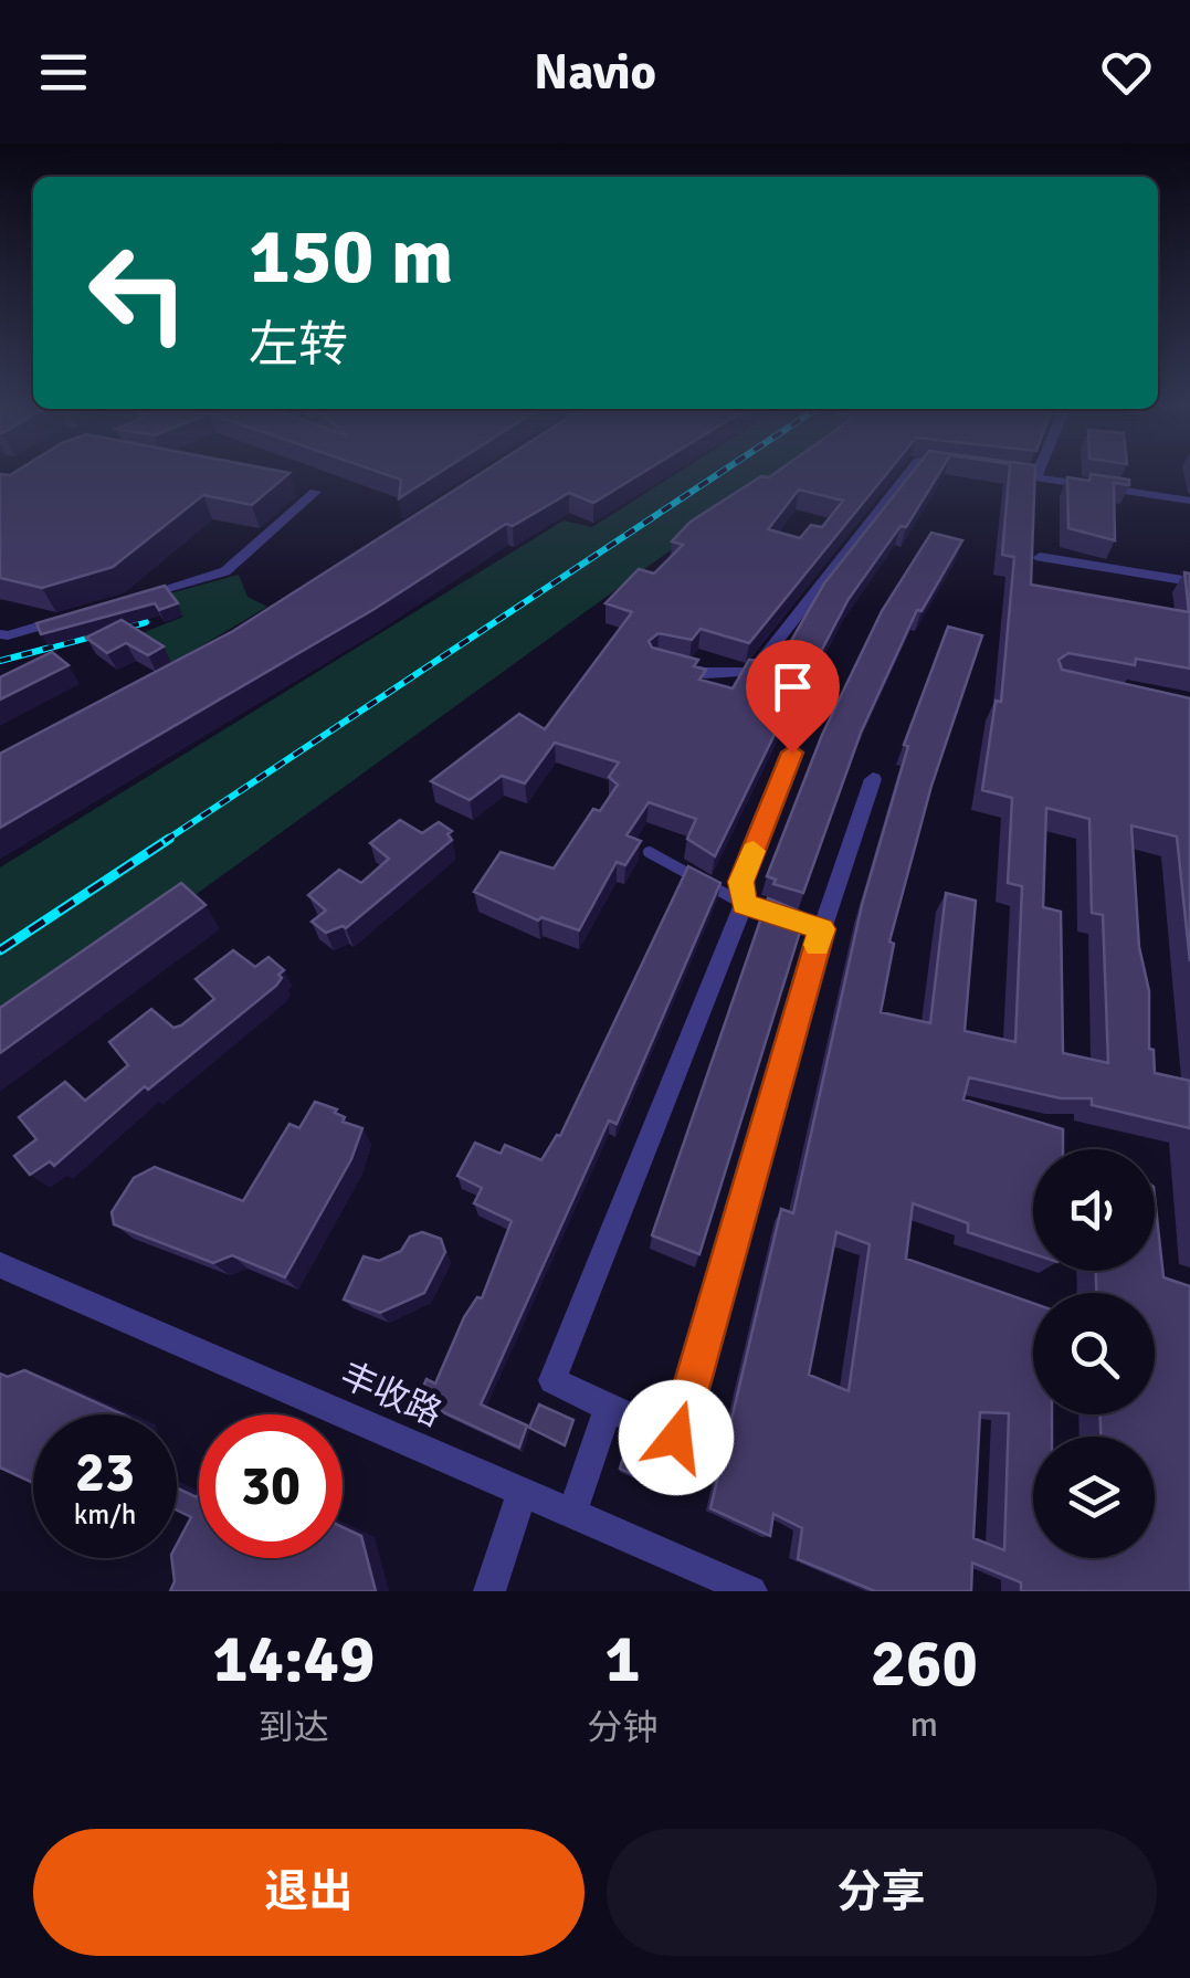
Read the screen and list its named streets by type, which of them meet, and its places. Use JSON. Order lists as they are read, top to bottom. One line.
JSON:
{"streets":{"street":["丰收路"]},"page":{"header":"Navio","turn":["150 m","左转"],"speed":"23 km/h","limit":"30","eta":["14:49","到达","1","分钟","260","m"],"buttons":["退出","分享"]}}
